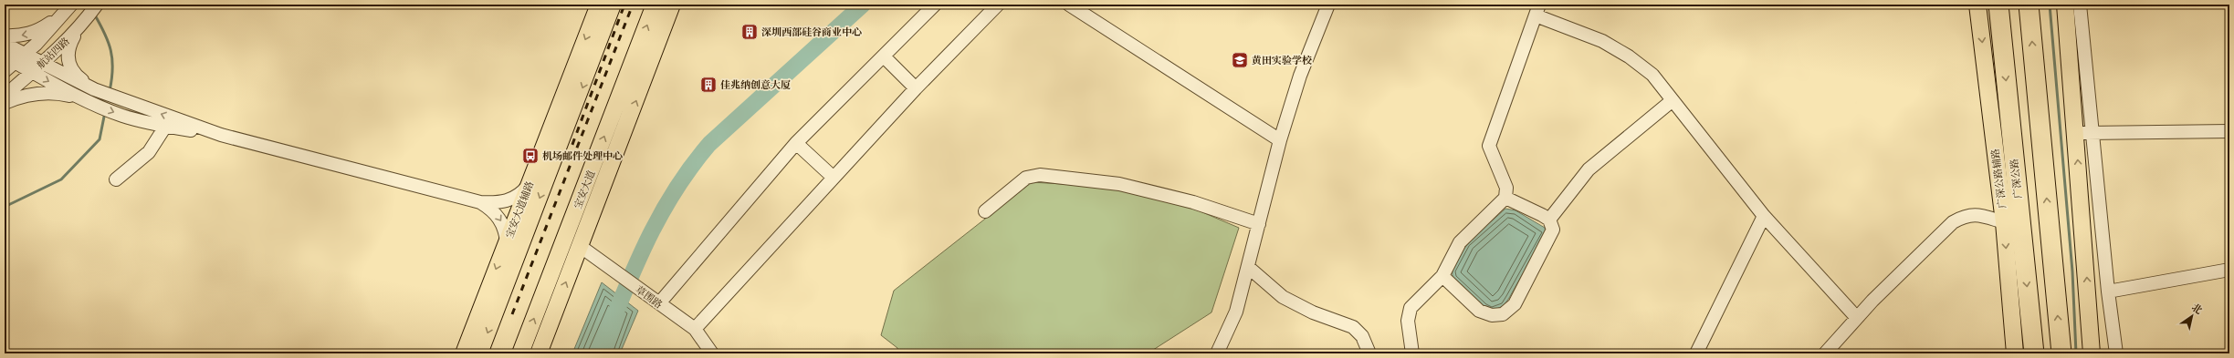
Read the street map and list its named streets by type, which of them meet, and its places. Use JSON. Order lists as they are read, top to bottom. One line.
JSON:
{"streets":{"highway":["广深公路"],"main road":["广深公路辅路","宝安大道","宝安大道辅路"],"street":["航站四路","草围路"]},"places":{"building":["深圳西部硅谷商业中心","佳兆纳创意大厦"],"school or university":["黄田实验学校"],"bus stop":["机场邮件处理中心"]},"north":"top right"}
